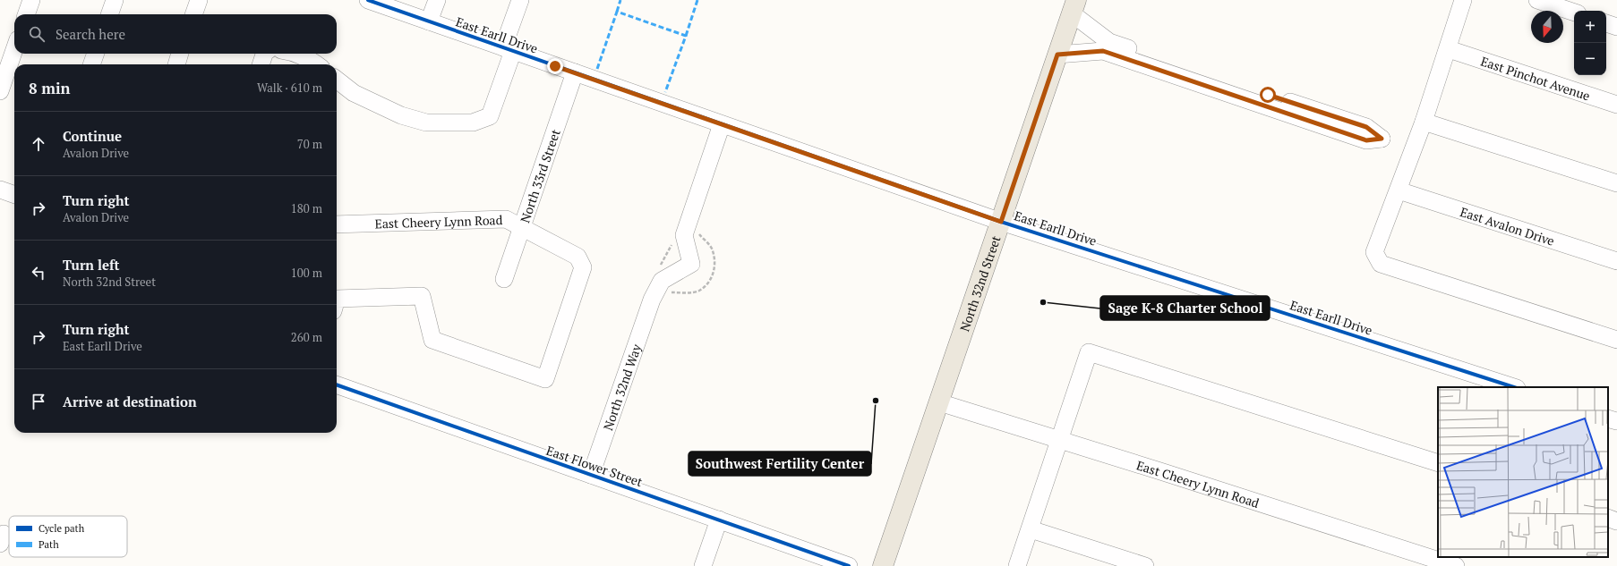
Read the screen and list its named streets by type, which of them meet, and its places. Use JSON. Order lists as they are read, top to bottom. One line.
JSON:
{"streets":{"main road":["North 32nd Street"],"street":["East Earll Drive","East Pinchot Avenue","North 33rd Street","East Cheery Lynn Road","East Avalon Drive","North 32nd Way","East Flower Street"]},"crossings":[["East Earll Drive","North 33rd Street"],["East Earll Drive","North 32nd Street"],["East Earll Drive","North 32nd Way"],["North 33rd Street","East Cheery Lynn Road"],["East Cheery Lynn Road","North 32nd Street"],["North 32nd Way","East Flower Street"]],"places":["Sage K-8 Charter School","Southwest Fertility Center"],"legend":["Cycle path","Path"],"north":"bottom","page":{"map_buttons":["+","−"],"search":"Search here","heading":["8 min","Walk · 610 m"],"list":[["Continue","Avalon Drive","70 m"],["Turn right","Avalon Drive","180 m"],["Turn left","North 32nd Street","100 m"],["Turn right","East Earll Drive","260 m"],"Arrive at destination"]}}
